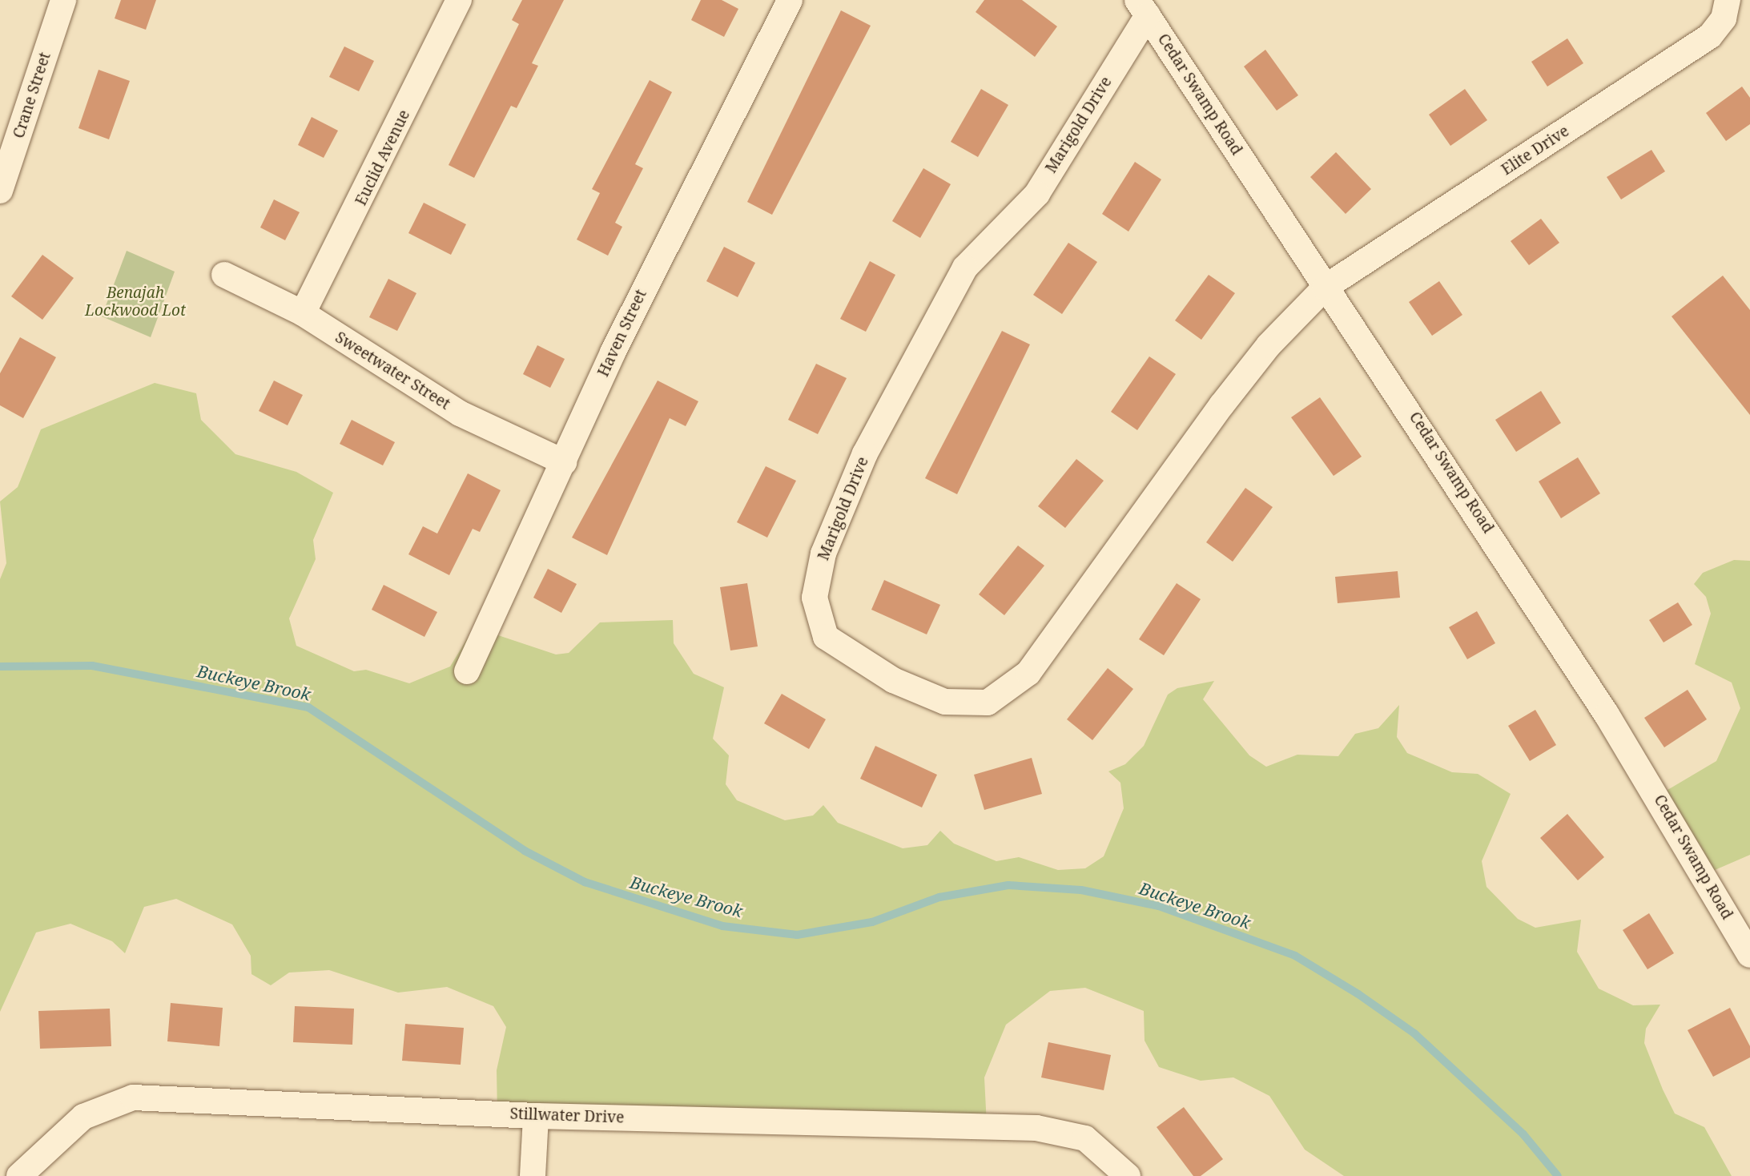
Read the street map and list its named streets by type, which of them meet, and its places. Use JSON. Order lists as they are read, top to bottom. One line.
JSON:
{"streets":{"street":["Cedar Swamp Road","Crane Street","Marigold Drive","Elite Drive","Euclid Avenue","Haven Street","Sweetwater Street","Stillwater Drive"]},"crossings":[["Cedar Swamp Road","Marigold Drive"],["Cedar Swamp Road","Elite Drive"],["Marigold Drive","Elite Drive"],["Euclid Avenue","Sweetwater Street"],["Haven Street","Sweetwater Street"]],"water":["Buckeye Brook"],"parks":["Benajah Lockwood Lot"]}
